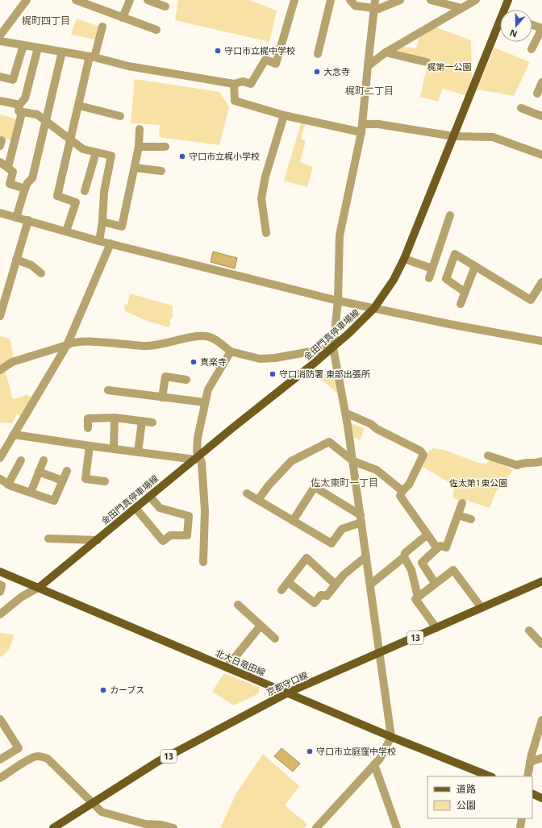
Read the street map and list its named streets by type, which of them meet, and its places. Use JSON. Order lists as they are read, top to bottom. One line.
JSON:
{"streets":{"main road":["金田門真停車場線","13","北大日竜田線","京都守口線"]},"crossings":[["金田門真停車場線","北大日竜田線"],["北大日竜田線","京都守口線"]],"districts":["梶町四丁目","梶町二丁目","佐太東町一丁目"],"parks":["梶第一公園","佐太第1東公園"],"places":["守口市立梶中学校","大念寺","守口市立梶小学校","真楽寺","守口消防署 東部出張所","カーブス","守口市立庭窪中学校"],"legend":["道路","公園"],"north":"bottom"}
